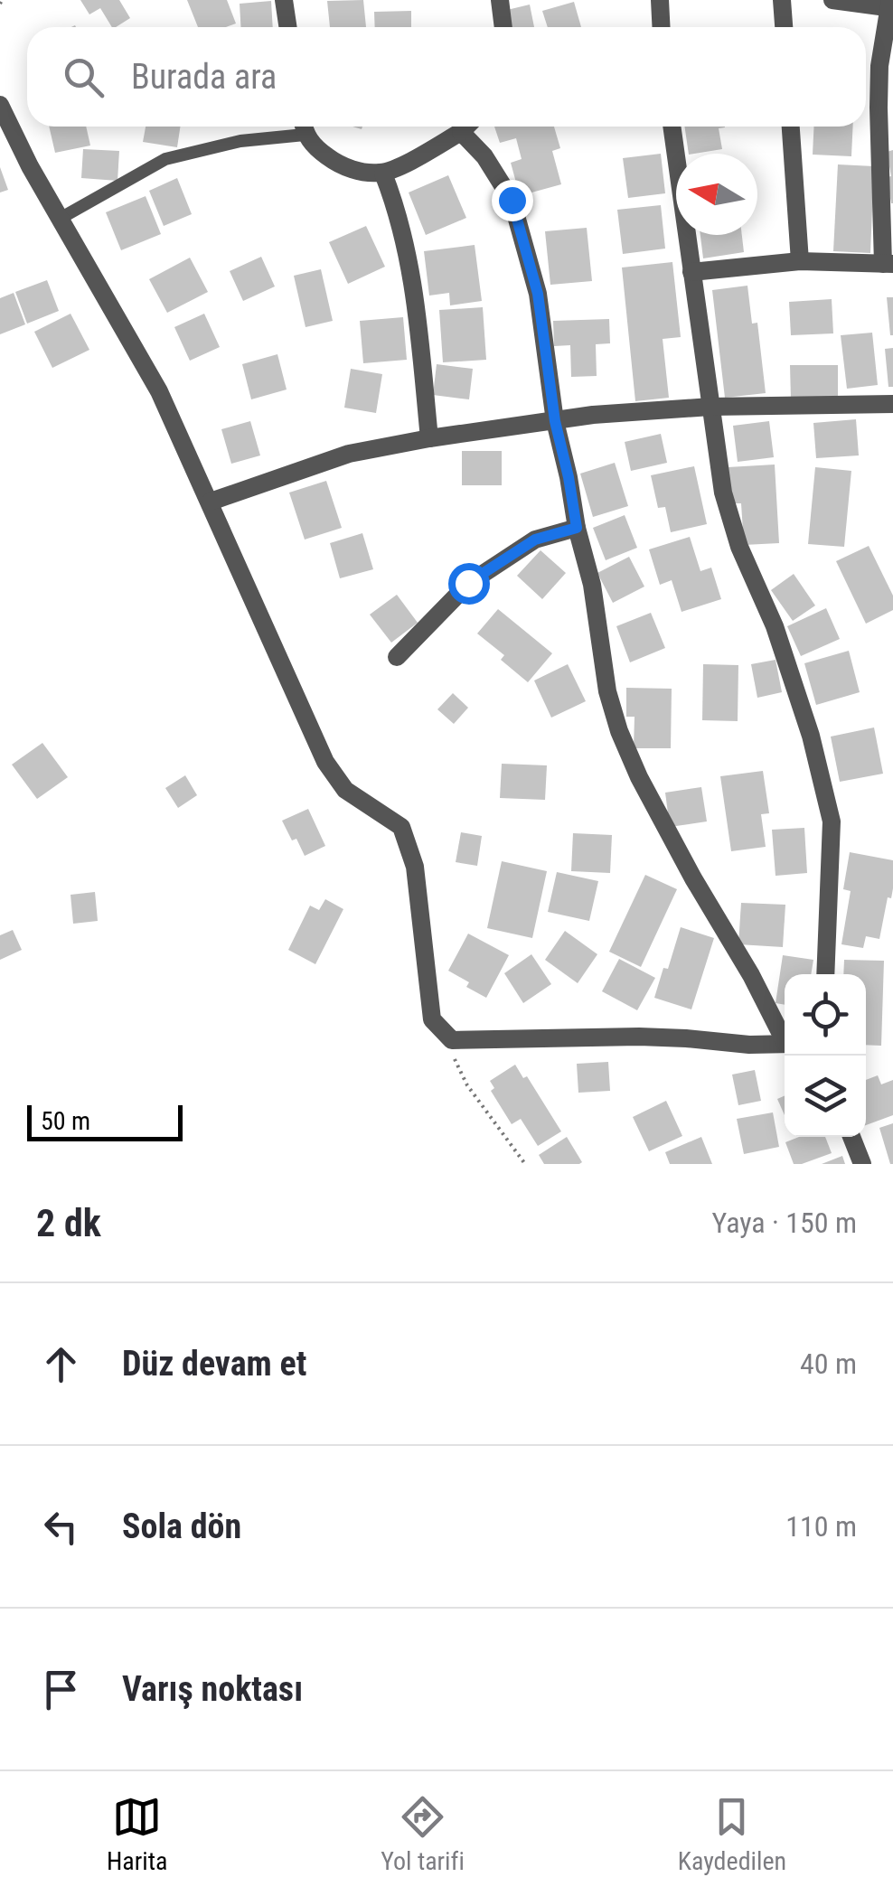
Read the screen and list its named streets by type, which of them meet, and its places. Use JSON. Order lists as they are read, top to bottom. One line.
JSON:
{"scale_bar":"50 m","north":"left","page":{"search":"Burada ara","scale":"50 m","heading":["2 dk","Yaya · 150 m"],"list":[["Düz devam et","40 m"],["Sola dön","110 m"],"Varış noktası"],"nav":["Harita","Yol tarifi","Kaydedilen"]}}
